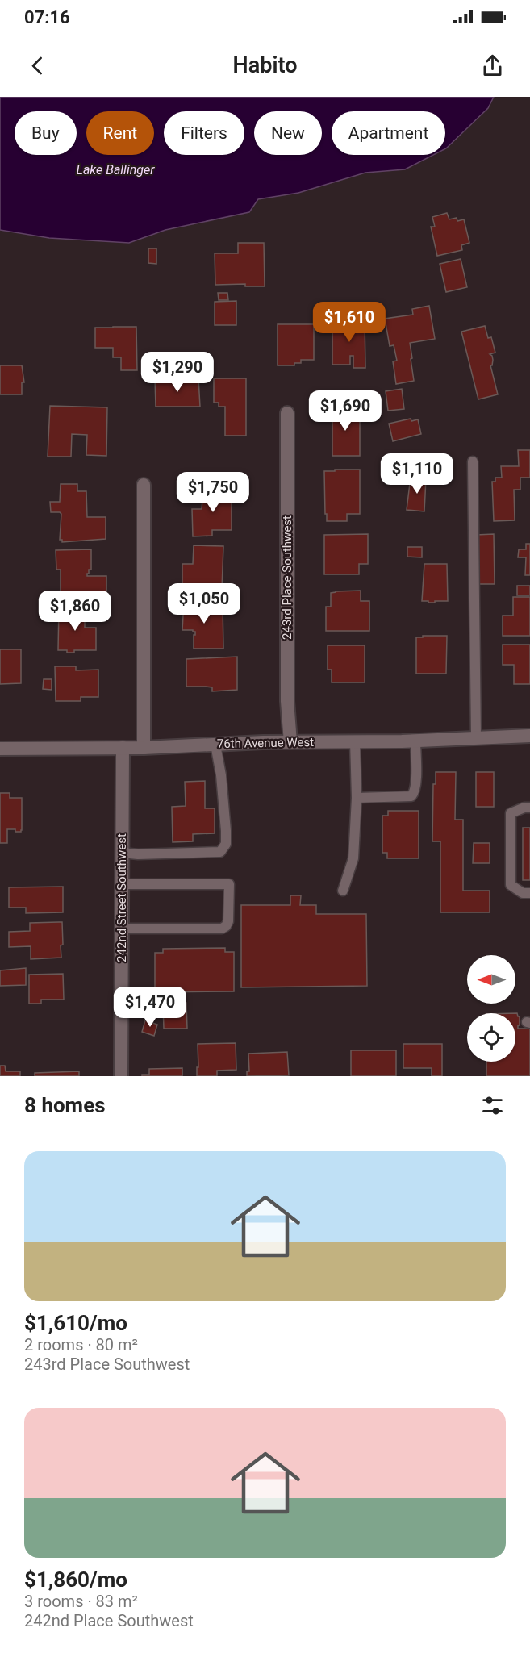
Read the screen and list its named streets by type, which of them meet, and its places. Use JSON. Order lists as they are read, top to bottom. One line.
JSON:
{"streets":{"street":["243rd Place Southwest","76th Avenue West","242nd Street Southwest"]},"crossings":[["243rd Place Southwest","76th Avenue West"],["76th Avenue West","242nd Street Southwest"]],"water":["Lake Ballinger"],"north":"left","page":{"status":"07:16","header":"Habito","chip":["Buy","Rent","Filters","New","Apartment"],"price":["$1,610","$1,290","$1,690","$1,110","$1,750","$1,050","$1,860","$1,470"],"heading":"8 homes","list":[{"name":"$1,610/mo","note":"2 rooms · 80 m² · 243rd Place Southwest"},{"name":"$1,860/mo","note":"3 rooms · 83 m² · 242nd Place Southwest"}]}}
